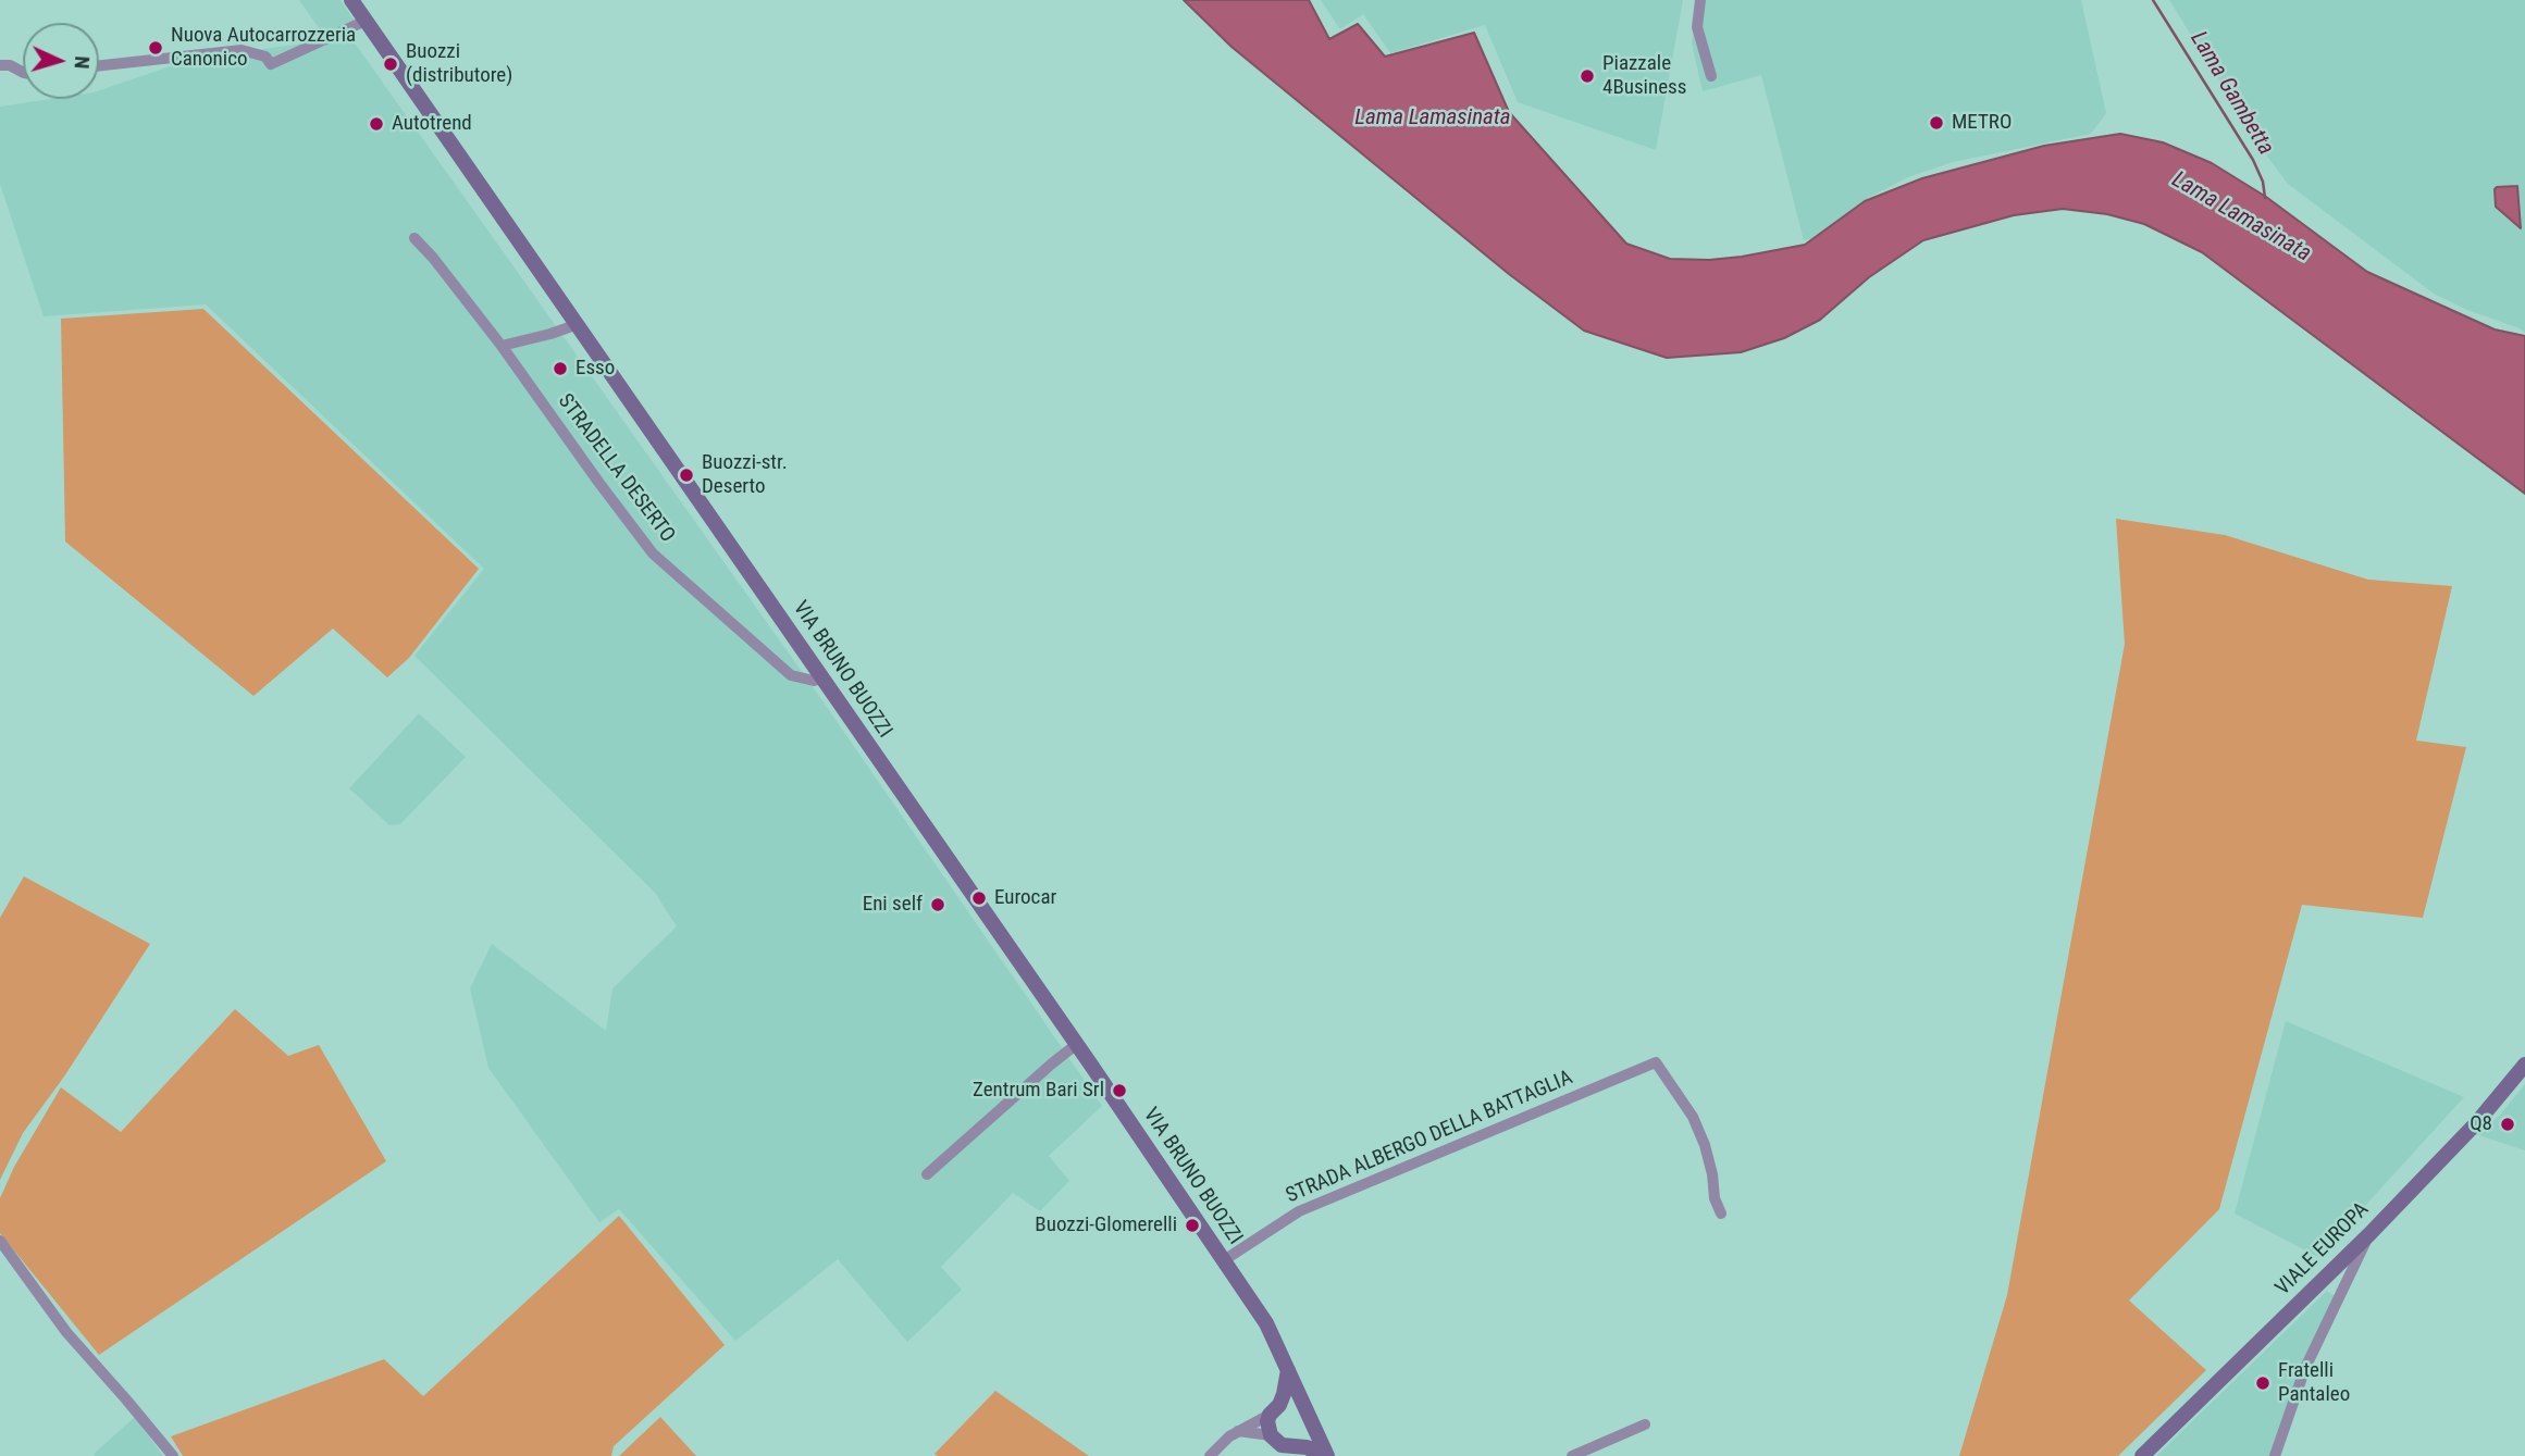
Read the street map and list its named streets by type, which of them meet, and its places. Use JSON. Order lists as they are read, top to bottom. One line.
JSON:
{"streets":{"main road":["VIA BRUNO BUOZZI","VIALE EUROPA"],"street":["STRADELLA DESERTO","STRADA ALBERGO DELLA BATTAGLIA"]},"crossings":[["STRADELLA DESERTO","VIA BRUNO BUOZZI"],["VIA BRUNO BUOZZI","STRADA ALBERGO DELLA BATTAGLIA"]],"water":["Lama Gambetta","Lama Lamasinata"],"places":["Nuova Autocarrozzeria Canonico","Buozzi (distributore)","Piazzale 4Business","METRO","Autotrend","Esso","Buozzi-str. Deserto","Eurocar","Eni self","Zentrum Bari Srl","Q8","Buozzi-Glomerelli","Fratelli Pantaleo"],"north":"right"}
